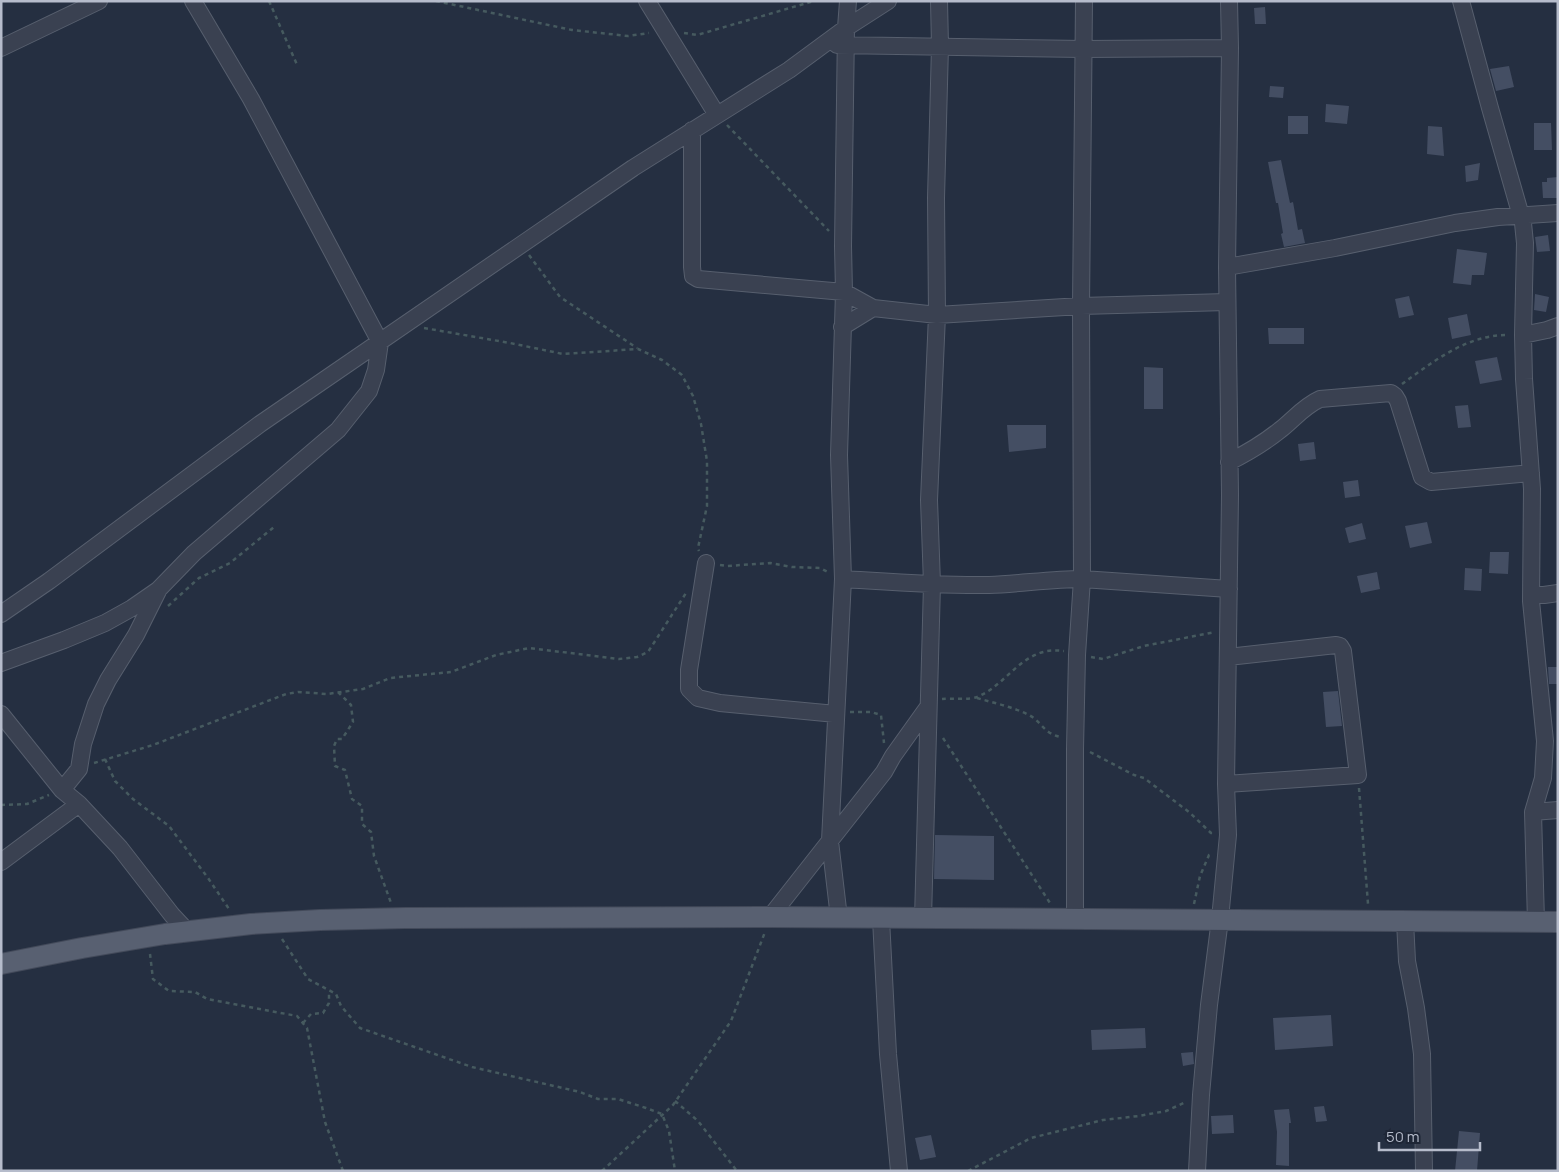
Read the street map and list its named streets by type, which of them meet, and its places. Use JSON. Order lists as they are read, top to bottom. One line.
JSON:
{"scale_bar":"50 m"}
